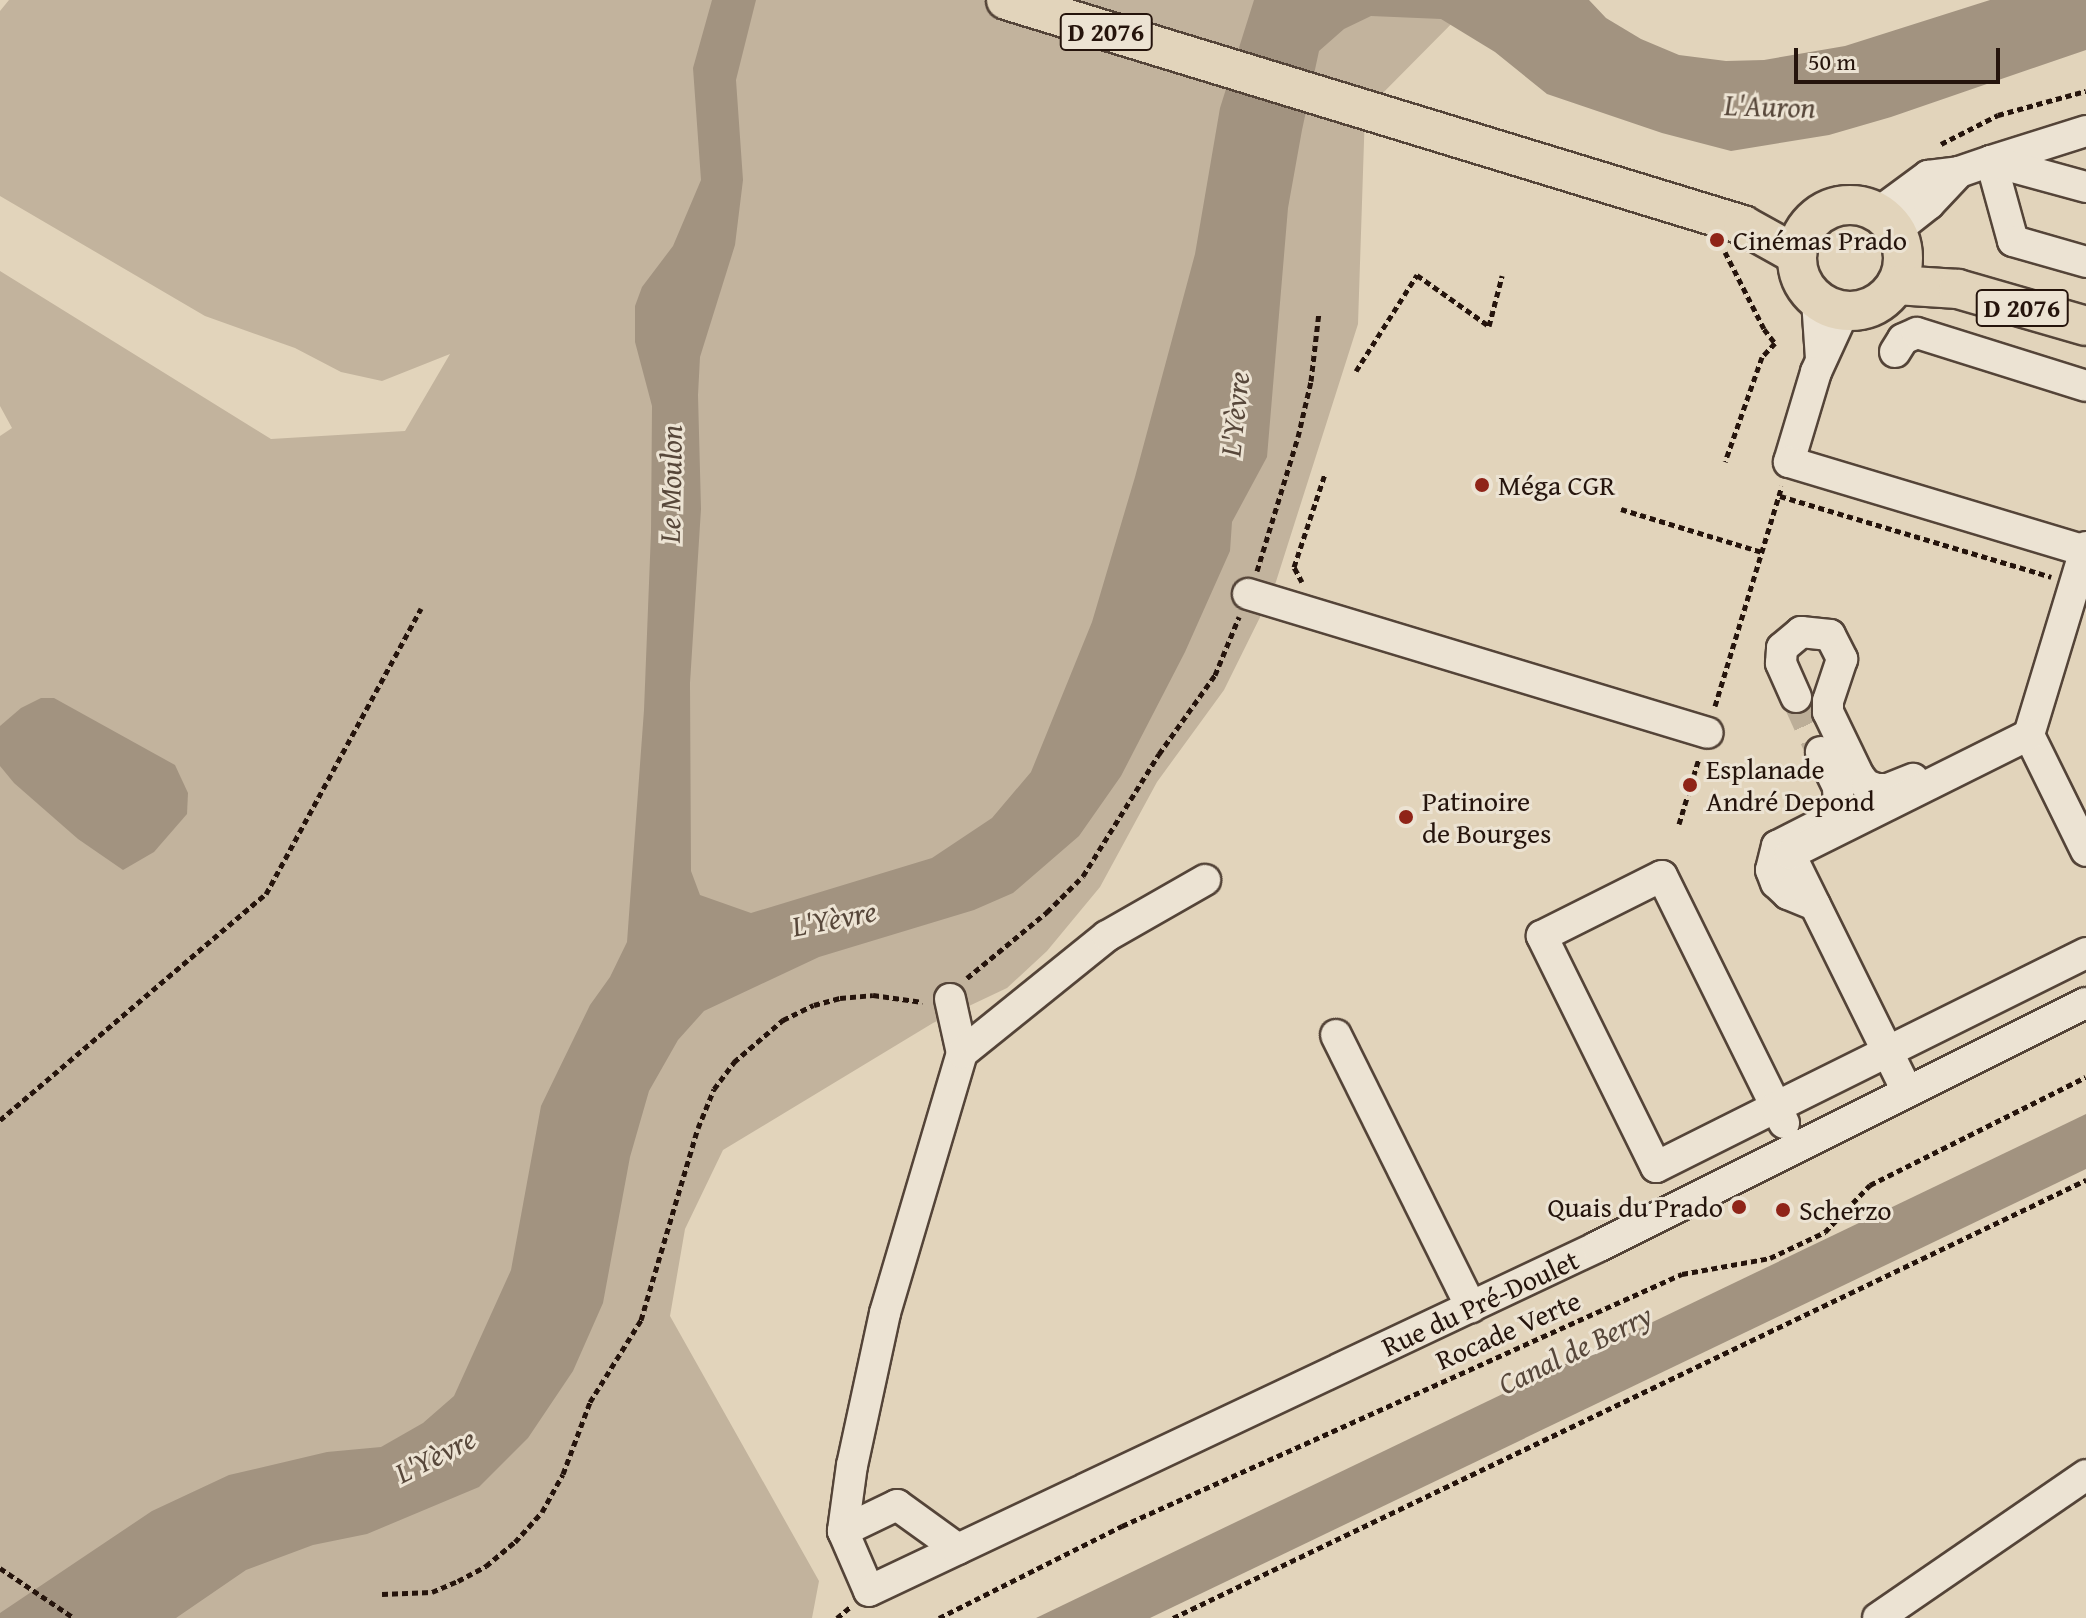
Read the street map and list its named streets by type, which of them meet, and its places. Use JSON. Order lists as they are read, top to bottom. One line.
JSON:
{"streets":{"main road":["D 2076"],"street":["Rue du Pré-Doulet"],"path":["Rocade Verte"]},"water":["L'Auron","L'Yèvre","Le Moulon","Canal de Berry"],"places":["Cinémas Prado","Méga CGR","Esplanade André Depond","Patinoire de Bourges","Quais du Prado","Scherzo"],"scale_bar":"50 m"}
